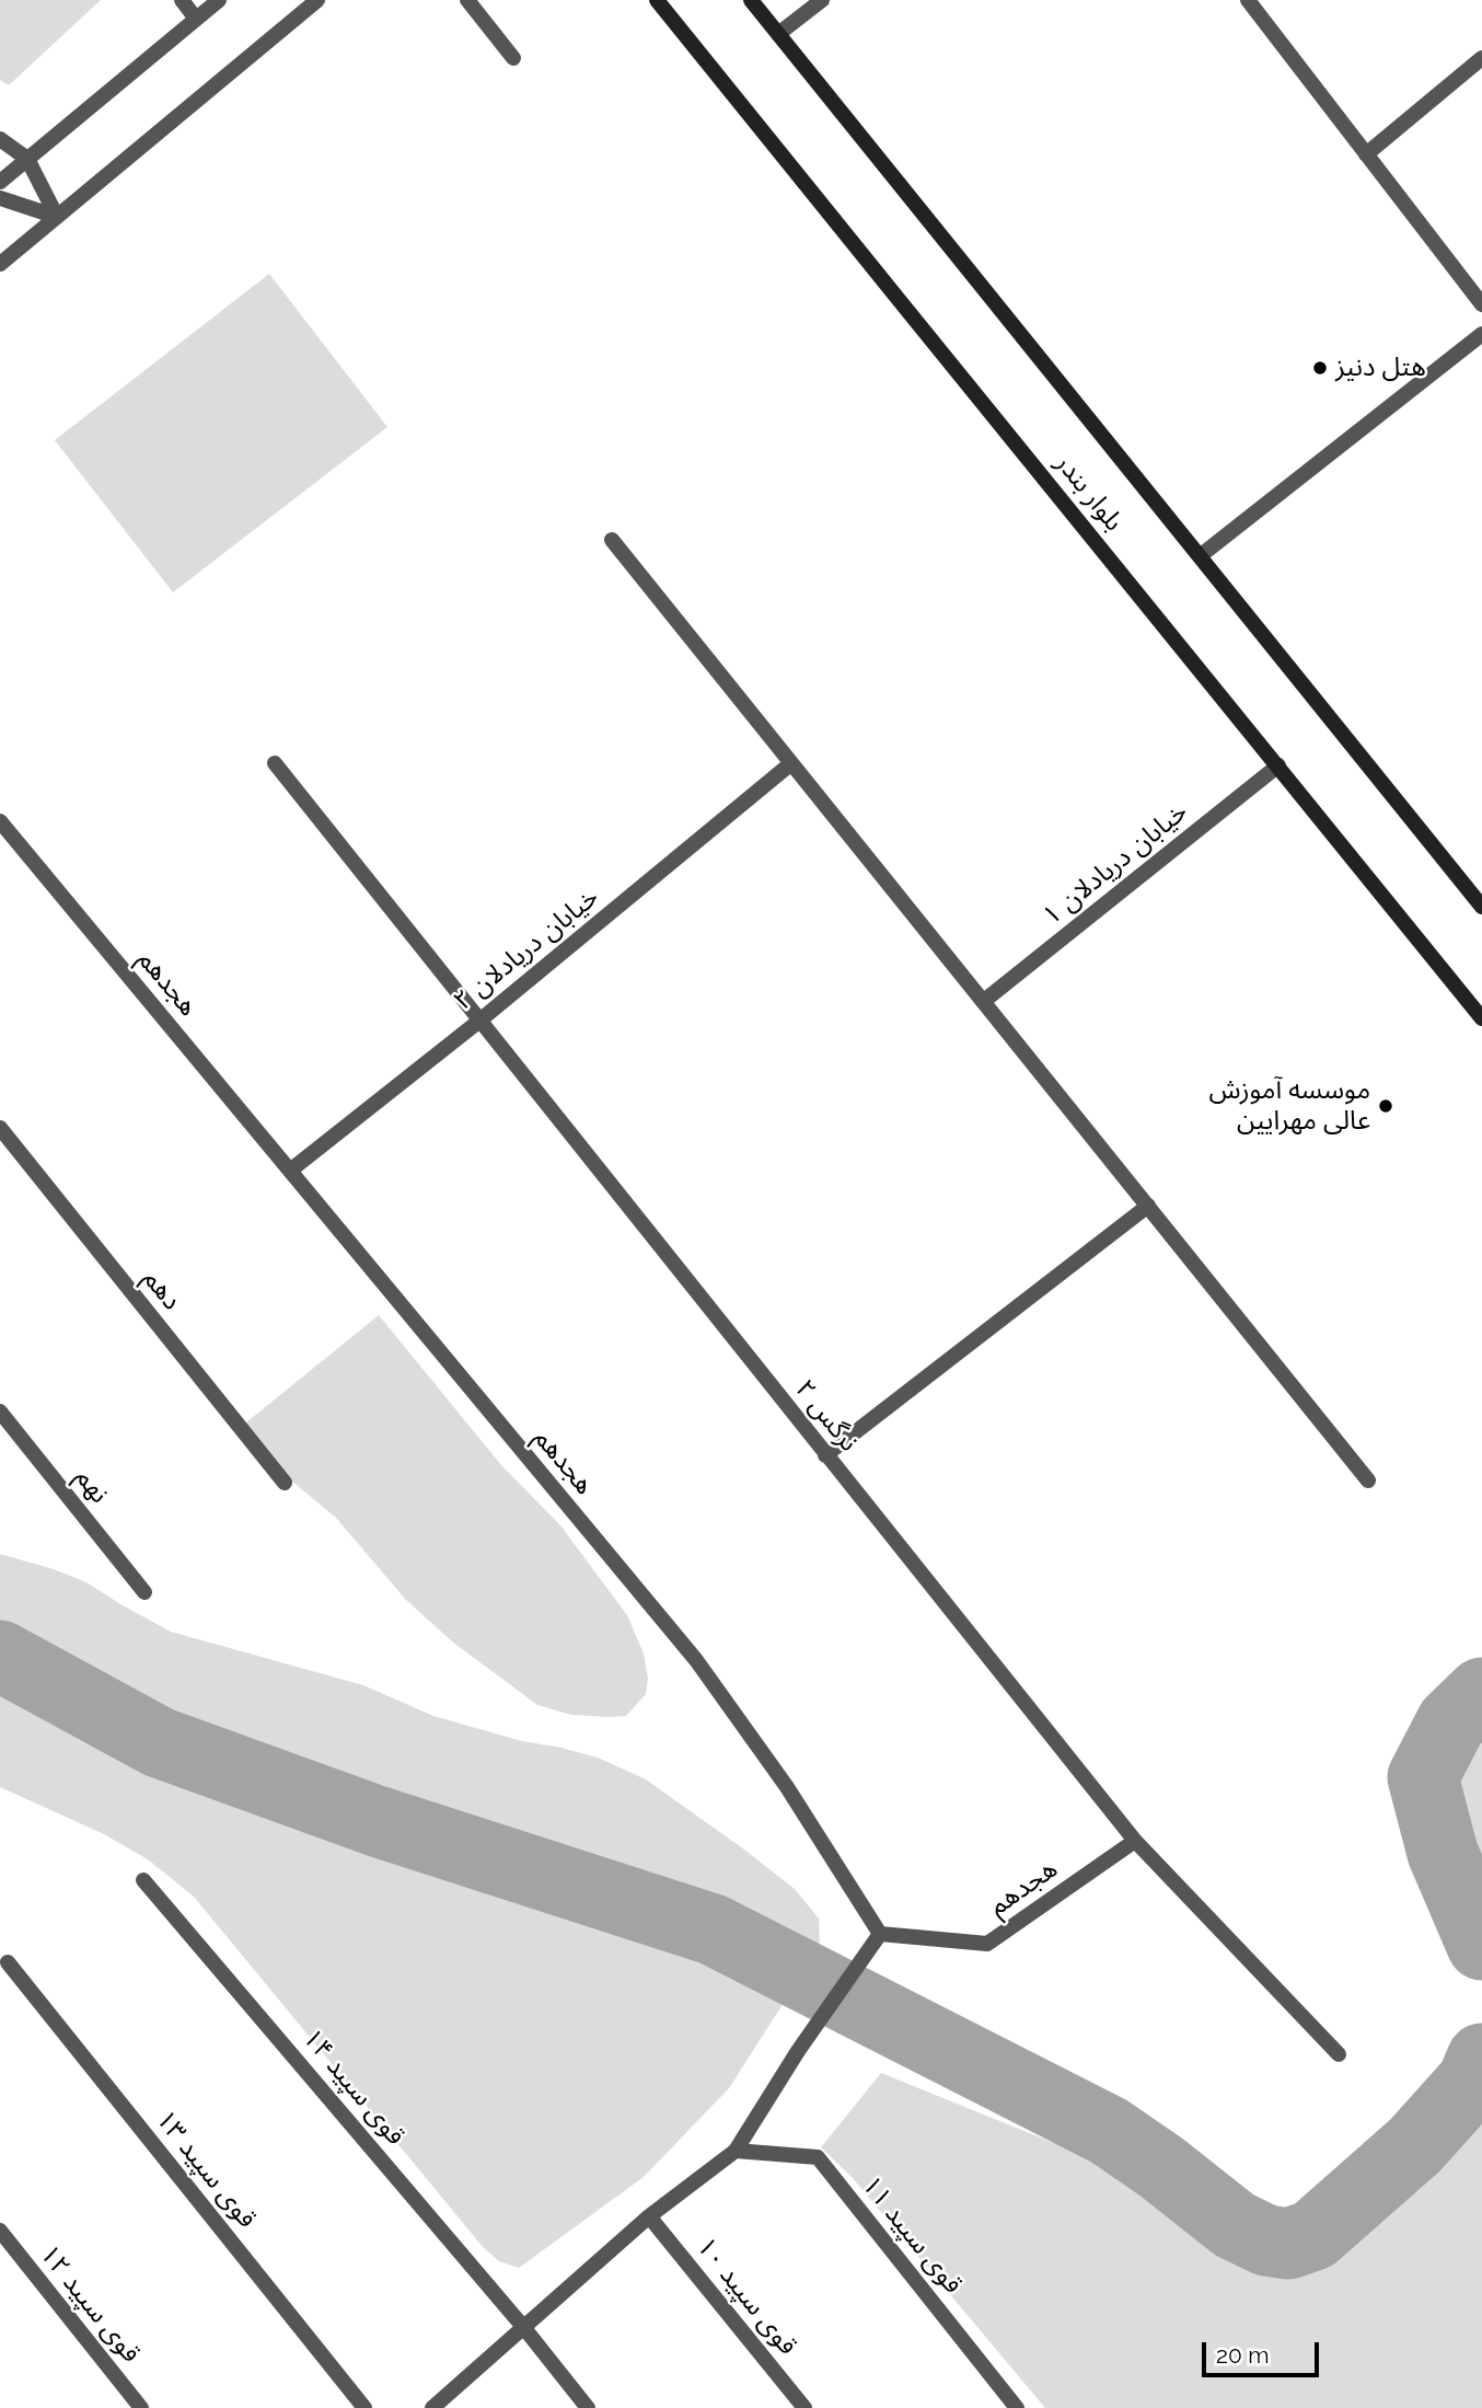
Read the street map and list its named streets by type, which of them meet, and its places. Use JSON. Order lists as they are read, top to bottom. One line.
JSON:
{"streets":{"main road":["بلوار بندر"],"street":["خیابان دریادلان ۱","خیابان دریادلان ۲","هجدهم","دهم","نرگس ۲","نهم","قوی سپید ۱۴","قوی سپید ۱۳","قوی سپید ۱۱","قوی سپید ۱۰","قوی سپید ۱۲"]},"crossings":[["بلوار بندر","خیابان دریادلان ۱"],["خیابان دریادلان ۲","هجدهم"],["خیابان دریادلان ۲","نرگس ۲"],["هجدهم","نرگس ۲"]],"places":["هتل دنیز","موسسه آموزش عالی مهرایین"],"scale_bar":"20 m"}
